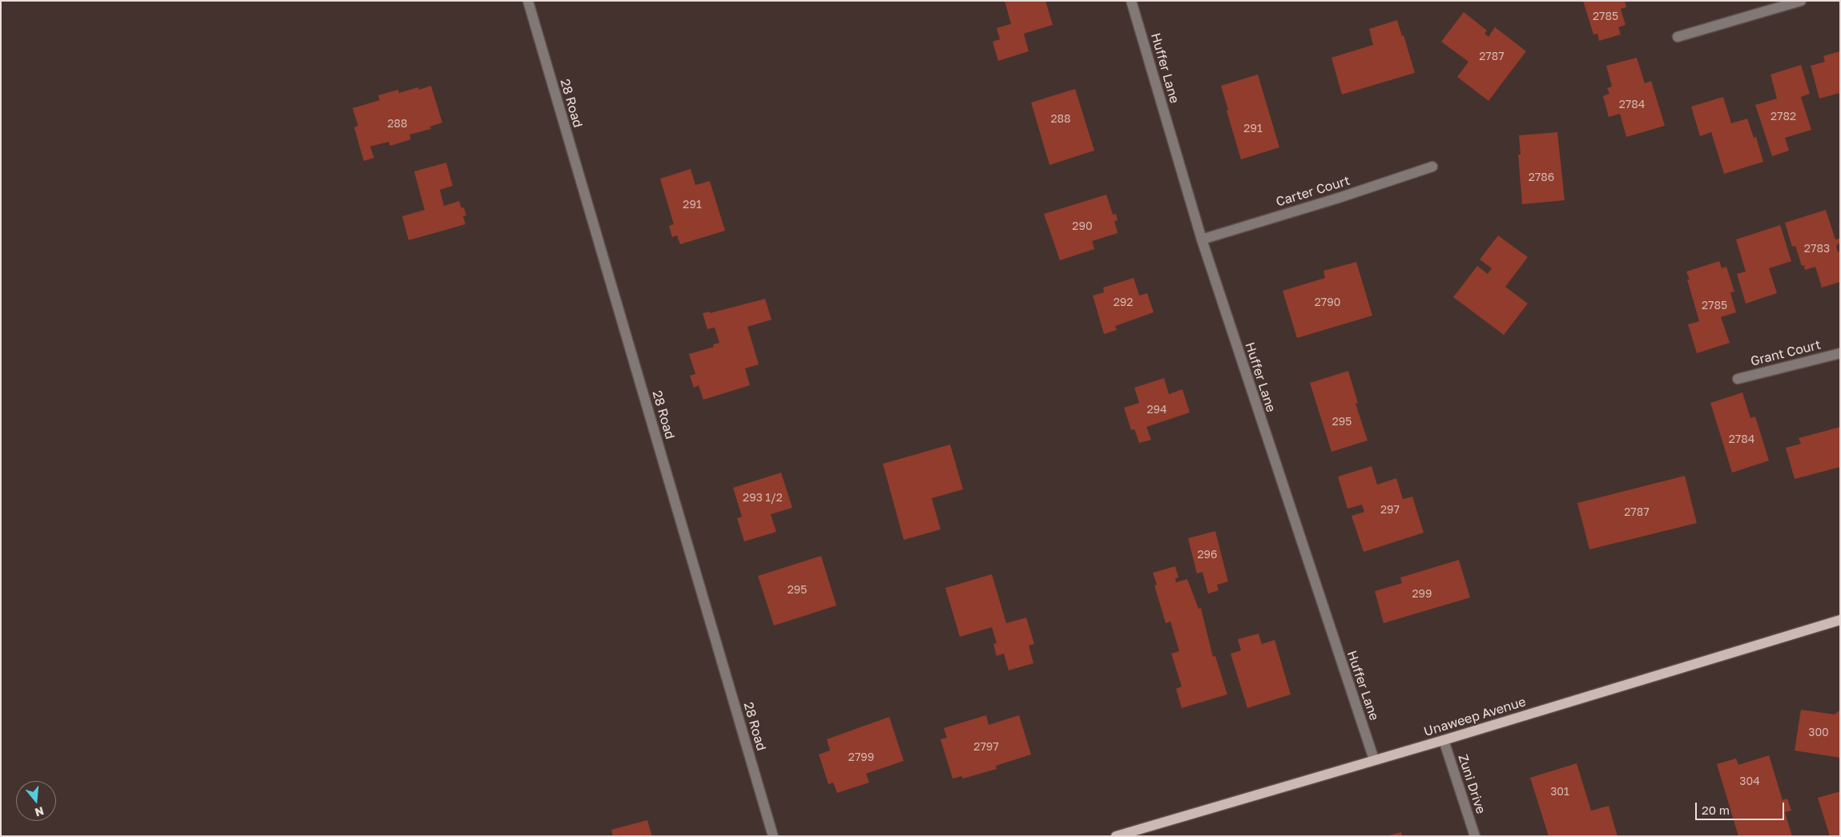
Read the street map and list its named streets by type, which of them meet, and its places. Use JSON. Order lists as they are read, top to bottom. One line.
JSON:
{"streets":{"main road":["Unaweep Avenue"],"street":["Huffer Lane","28 Road","Carter Court","Grant Court","Zuni Drive"]},"crossings":[["Huffer Lane","Carter Court"],["Huffer Lane","Unaweep Avenue"],["Unaweep Avenue","Zuni Drive"]],"house_numbers":["2785","2787","2784","2782","288","288","291","2786","291","290","2783","292","2790","2785","294","295","2784","293 1/2","297","2787","296","295","299","300","2797","2799","304","301"],"scale_bar":"20 m","north":"bottom"}
